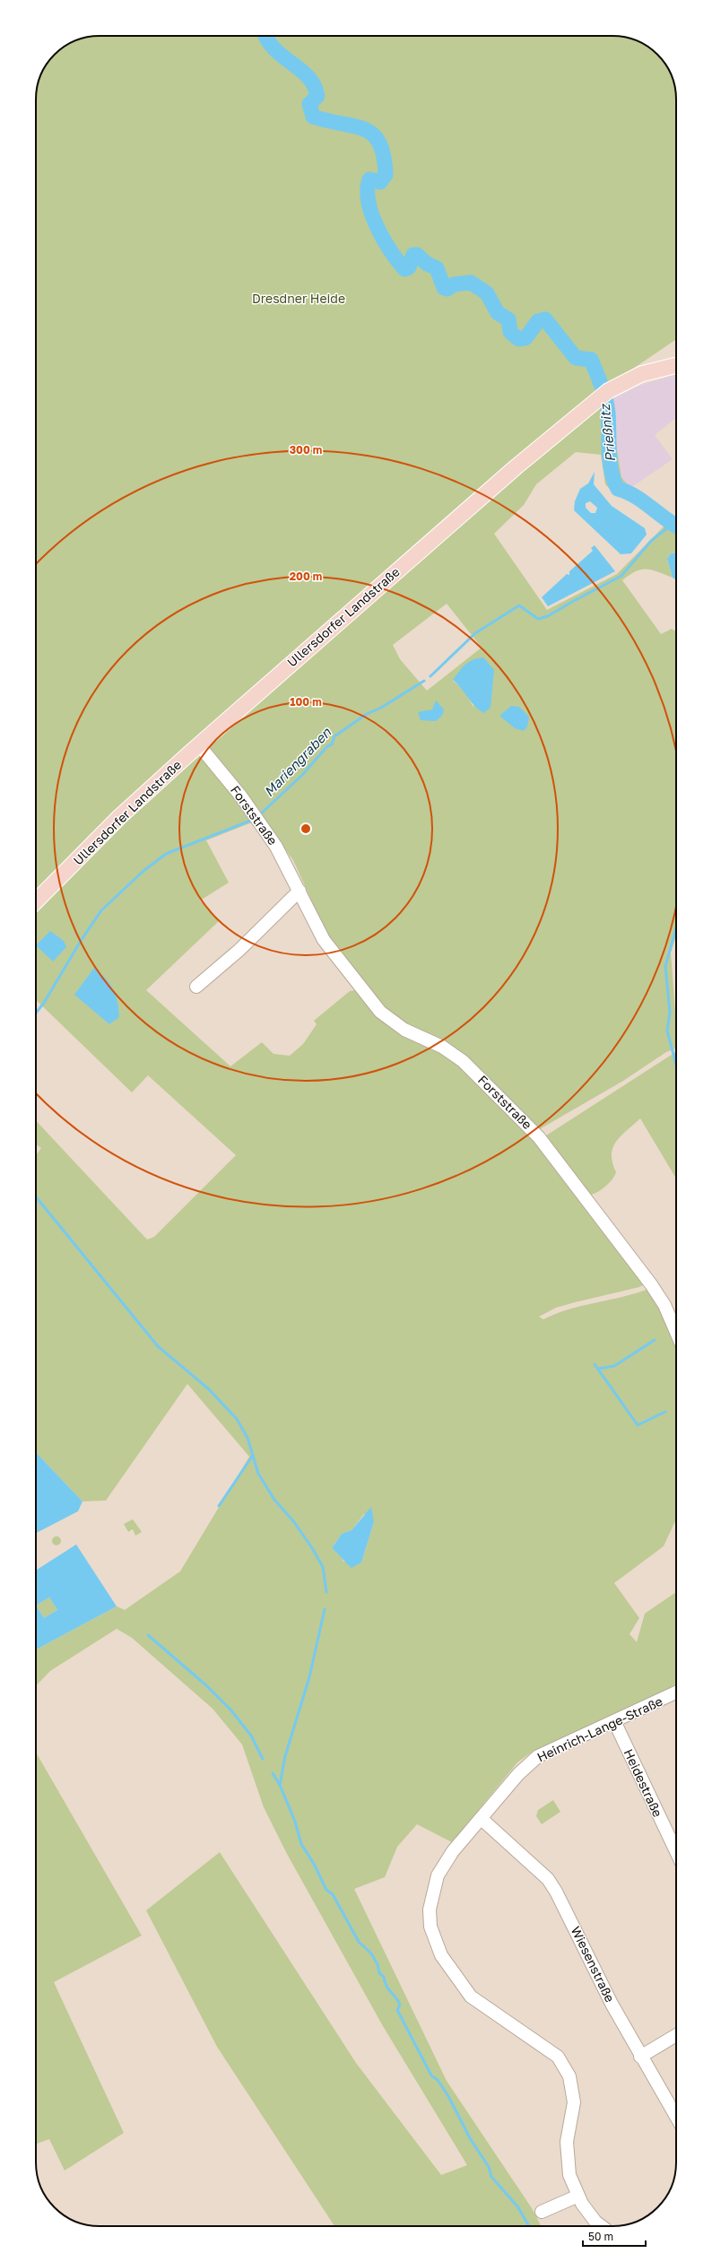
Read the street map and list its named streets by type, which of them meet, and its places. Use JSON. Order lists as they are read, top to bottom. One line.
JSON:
{"streets":{"main road":["Ullersdorfer Landstraße"],"street":["Forststraße","Heinrich-Lange-Straße","Heidestraße","Wiesenstraße"]},"crossings":[["Ullersdorfer Landstraße","Forststraße"],["Heinrich-Lange-Straße","Heidestraße"],["Heinrich-Lange-Straße","Wiesenstraße"]],"water":["Prießnitz","Mariengraben"],"parks":["Dresdner Heide"],"scale_bar":"50 m","rings":["300 m","200 m","100 m"]}
